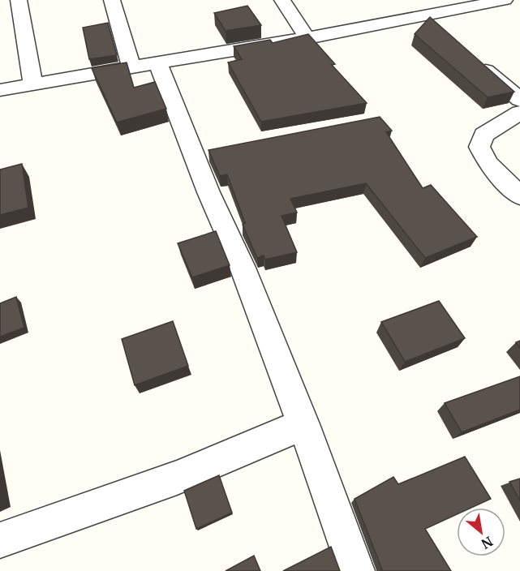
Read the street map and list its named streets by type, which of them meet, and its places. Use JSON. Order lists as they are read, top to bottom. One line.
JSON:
{"north":"bottom right"}
